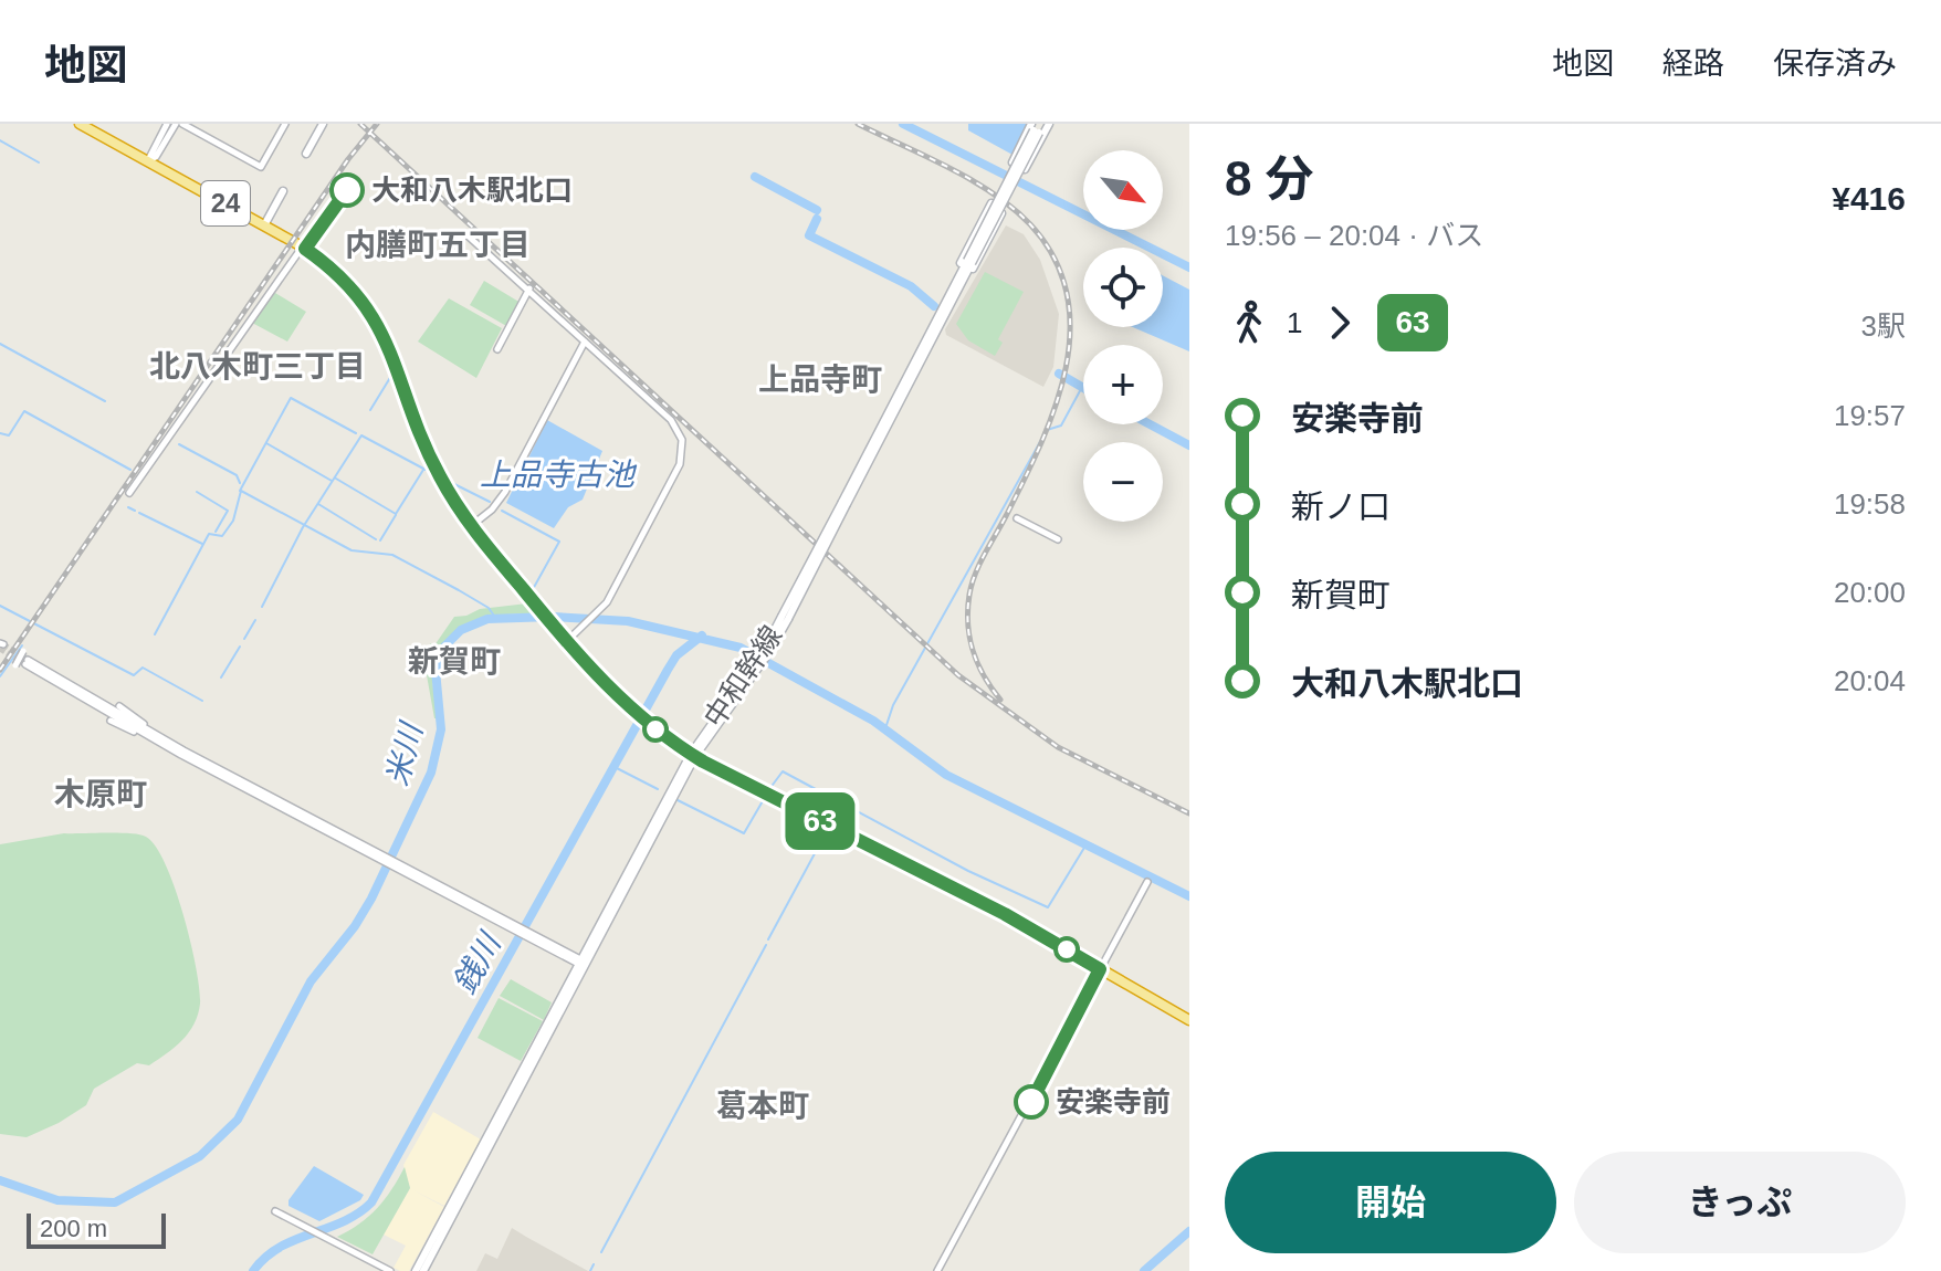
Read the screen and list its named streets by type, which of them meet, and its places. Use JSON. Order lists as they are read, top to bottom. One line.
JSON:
{"streets":{"highway":["24"],"main road":["中和幹線"]},"crossings":[["24","中和幹線"]],"districts":["内膳町五丁目","北八木町三丁目","上品寺町","新賀町","木原町","葛本町"],"water":["上品寺古池","米川","銭川"],"places":["大和八木駅北口","安楽寺前"],"lines":["bus line 63"],"scale_bar":"200 m","north":"bottom right","page":{"header":"地図","nav":["地図","経路","保存済み"],"on_map":"63","heading":["8 分","19:56 – 20:04 · バス","¥416"],"map_buttons":["+","−"],"legs":["1","63","3駅"],"list":[{"name":"安楽寺前","value":"19:57"},{"name":"新ノ口","value":"19:58"},{"name":"新賀町","value":"20:00"},{"name":"大和八木駅北口","value":"20:04"}],"buttons":["開始","きっぷ"],"scale":"200 m"}}
